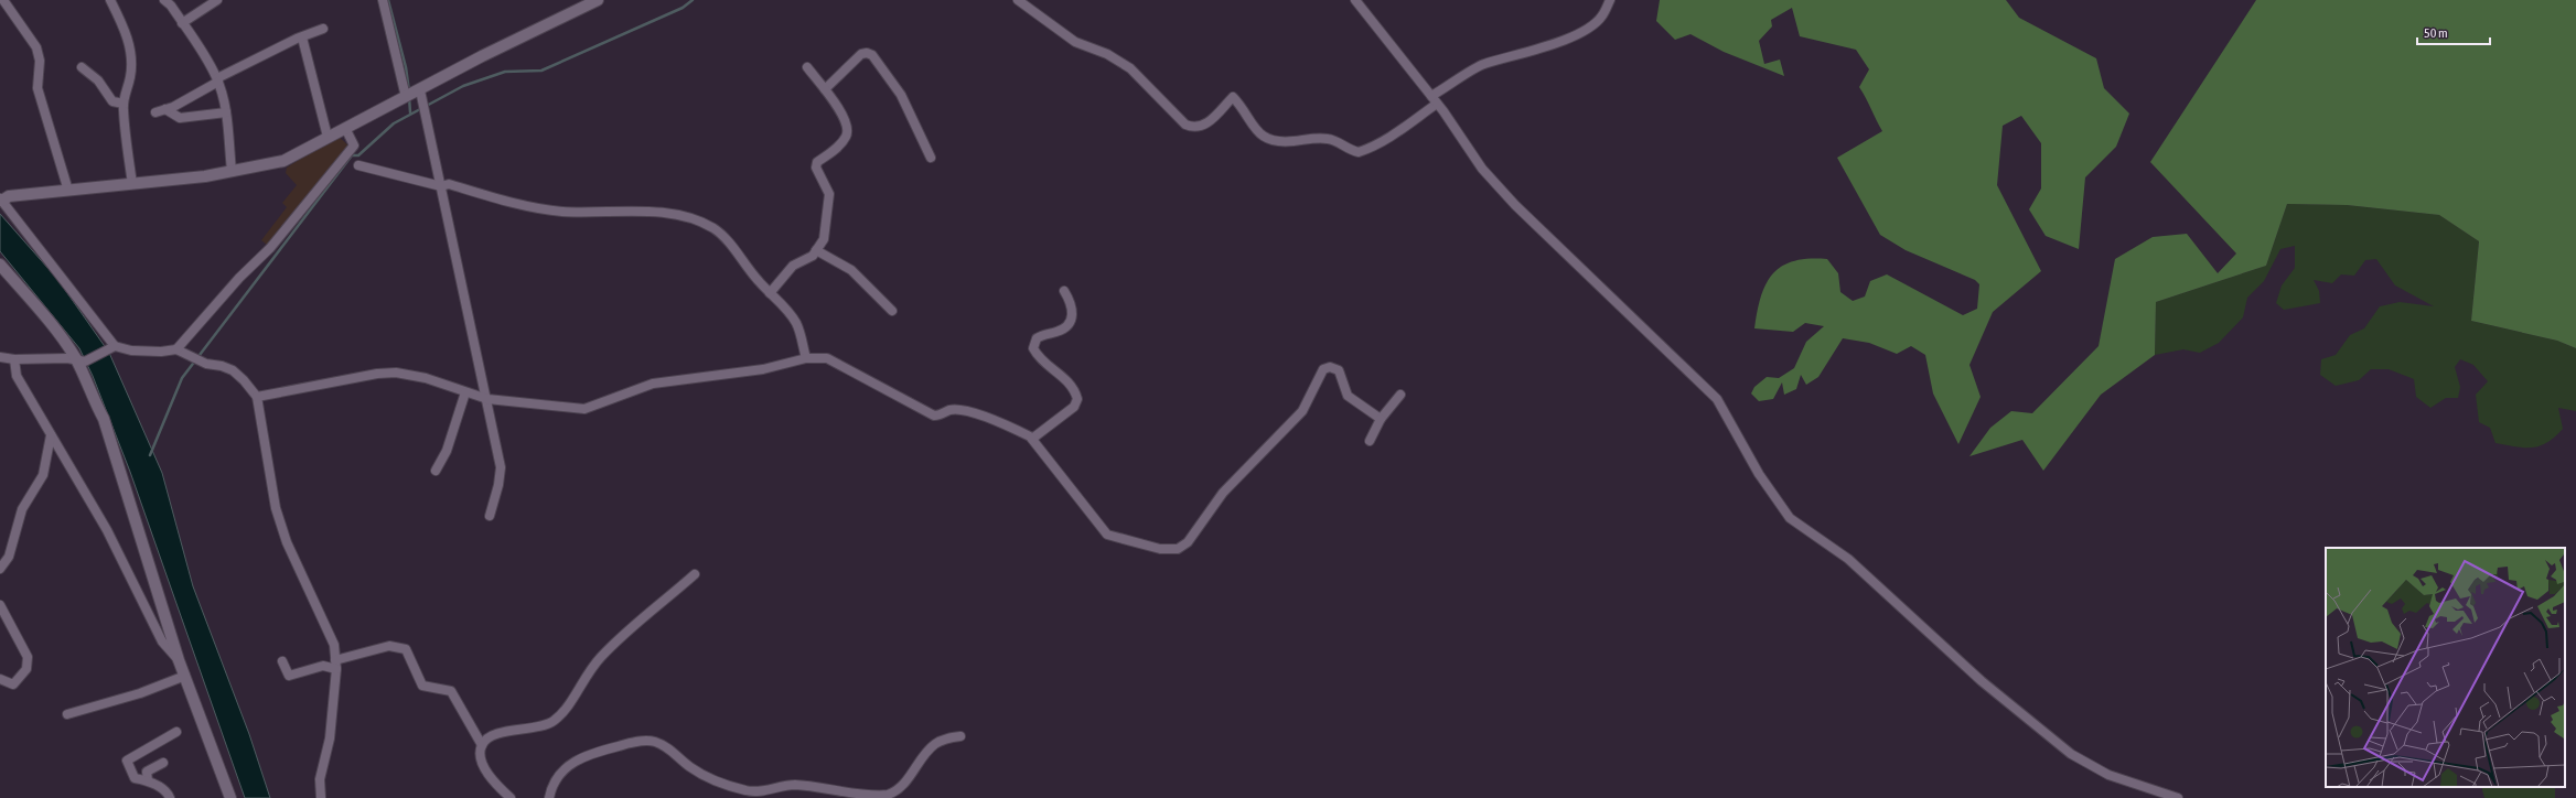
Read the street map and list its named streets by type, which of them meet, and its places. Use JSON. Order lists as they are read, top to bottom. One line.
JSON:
{"scale_bar":"50 m"}
